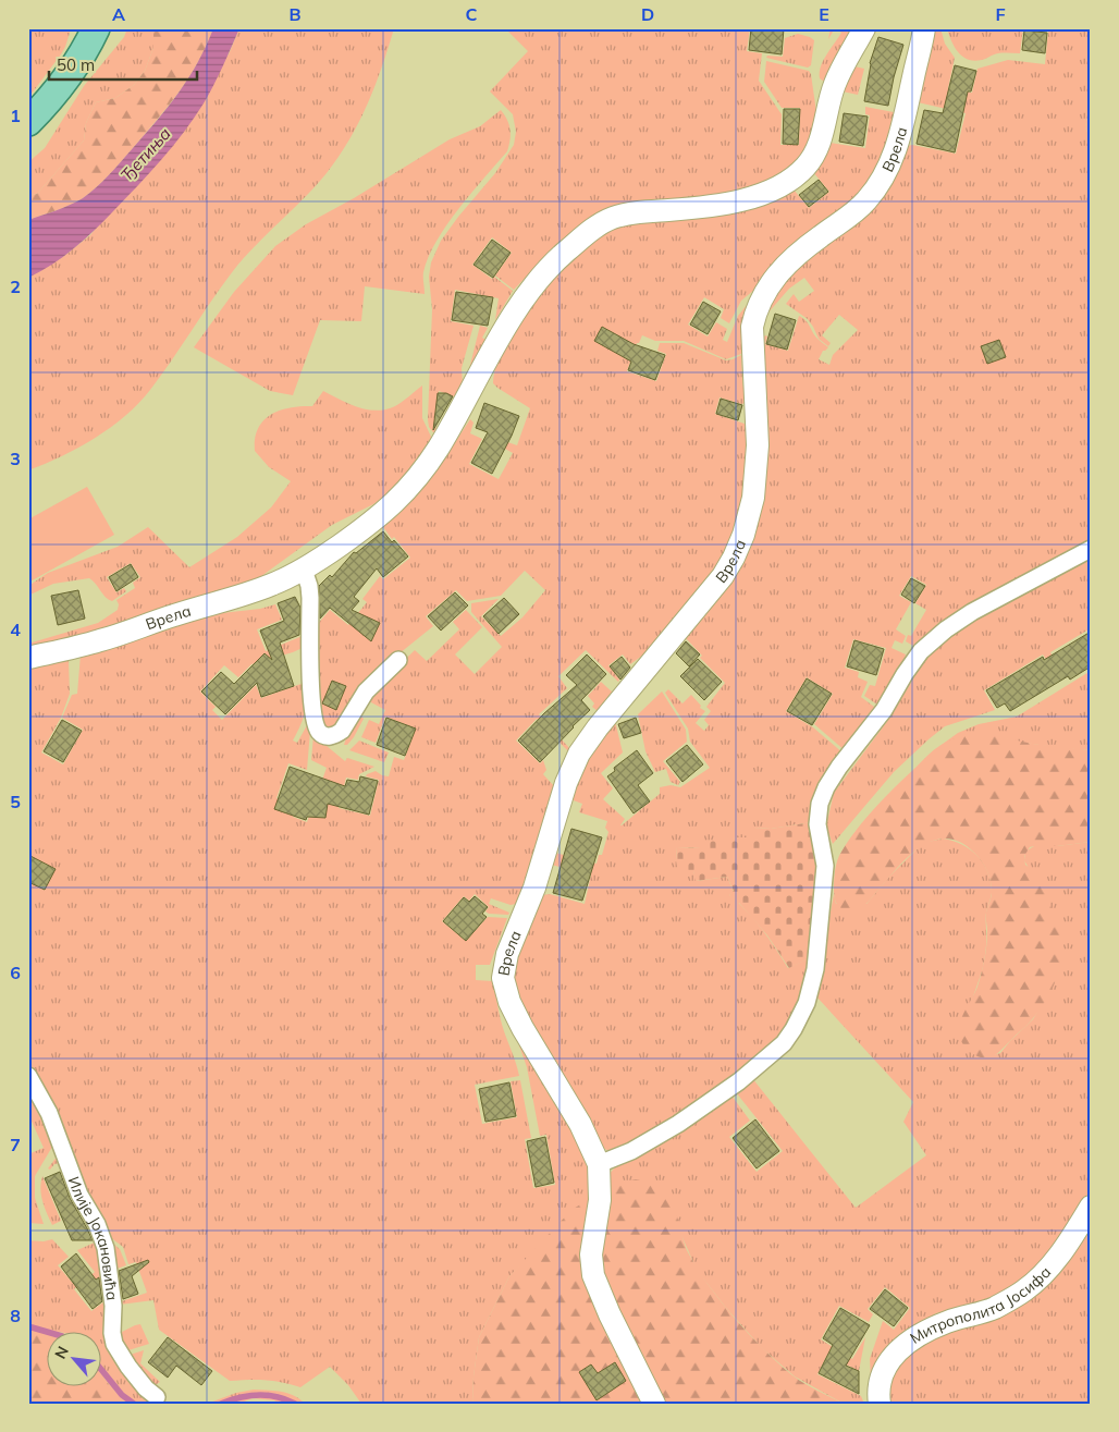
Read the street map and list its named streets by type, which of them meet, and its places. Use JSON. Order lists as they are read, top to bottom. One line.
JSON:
{"streets":{"street":["Врела","Илије Јокановића","Митрополита Јосифа"]},"water":["Ђетиња"],"scale_bar":"50 m","north":"top left","grid":{"columns":["A","B","C","D","E","F"],"rows":["1","2","3","4","5","6","7","8"]}}
